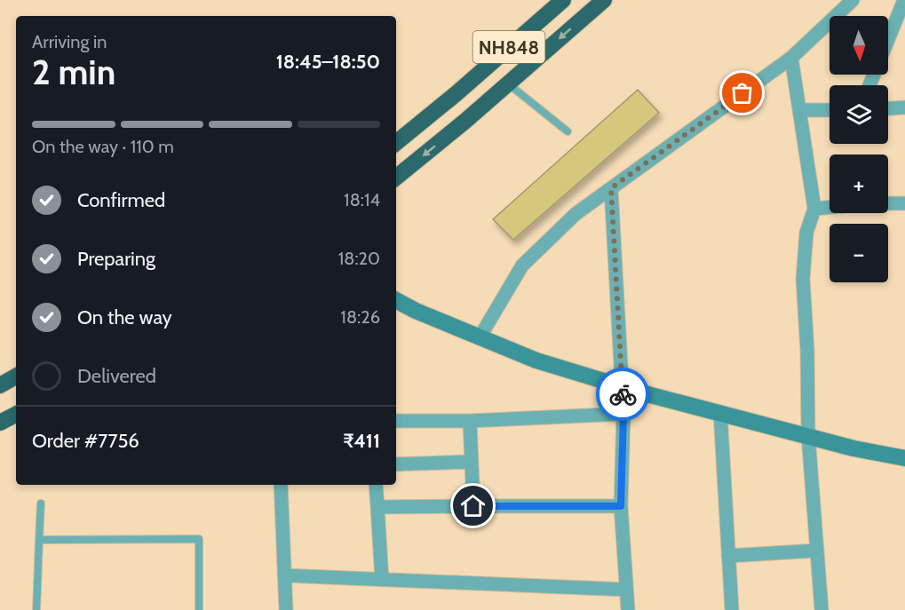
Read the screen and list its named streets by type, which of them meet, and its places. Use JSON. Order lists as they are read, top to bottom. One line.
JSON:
{"streets":{"highway":["NH848"]},"north":"bottom","page":{"map_buttons":["+","−"],"heading":["2 min","Arriving in","18:45–18:50"],"panel":["Order #7756","₹411"],"bar":"On the way · 110 m","list":[["Confirmed","18:14"],["Preparing","18:20"],["On the way","18:26"],"Delivered"]}}
